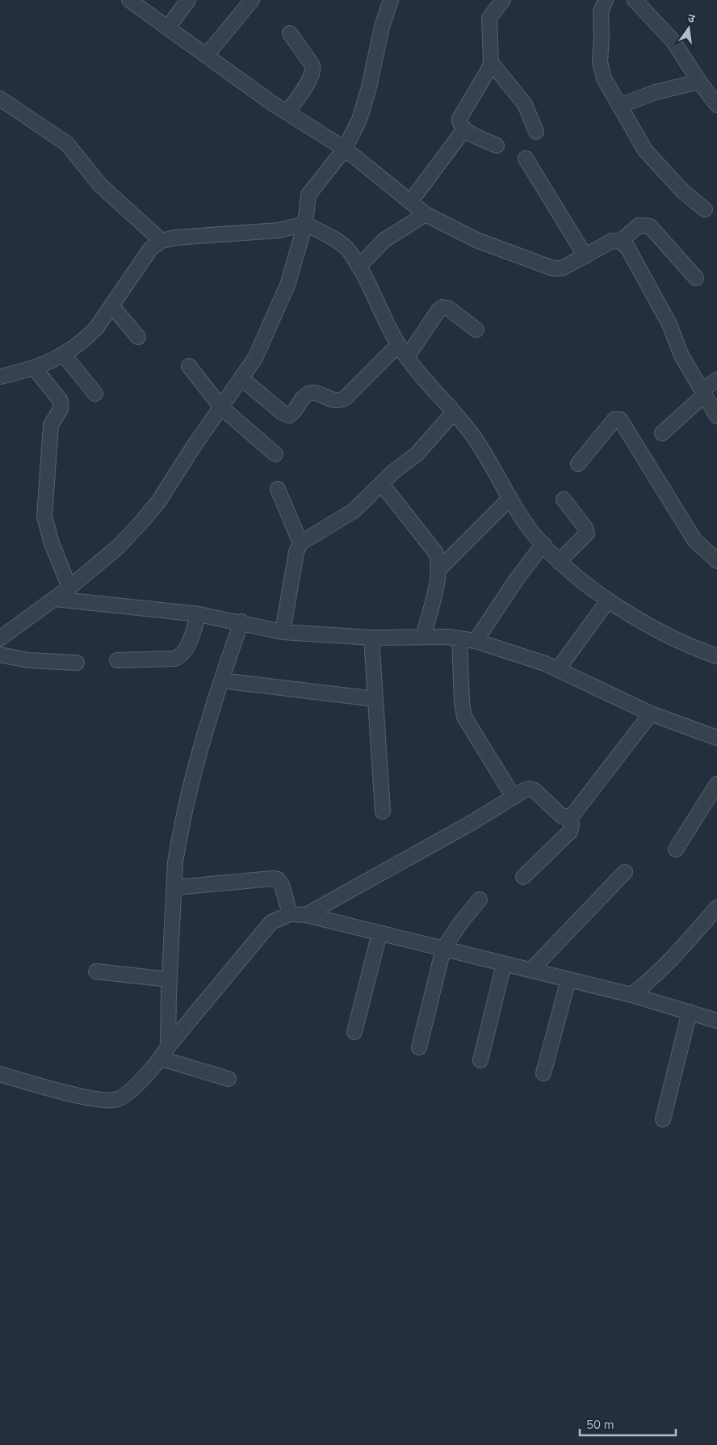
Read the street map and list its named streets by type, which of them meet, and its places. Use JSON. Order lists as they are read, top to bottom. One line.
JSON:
{"scale_bar":"50 m","north":"top"}
